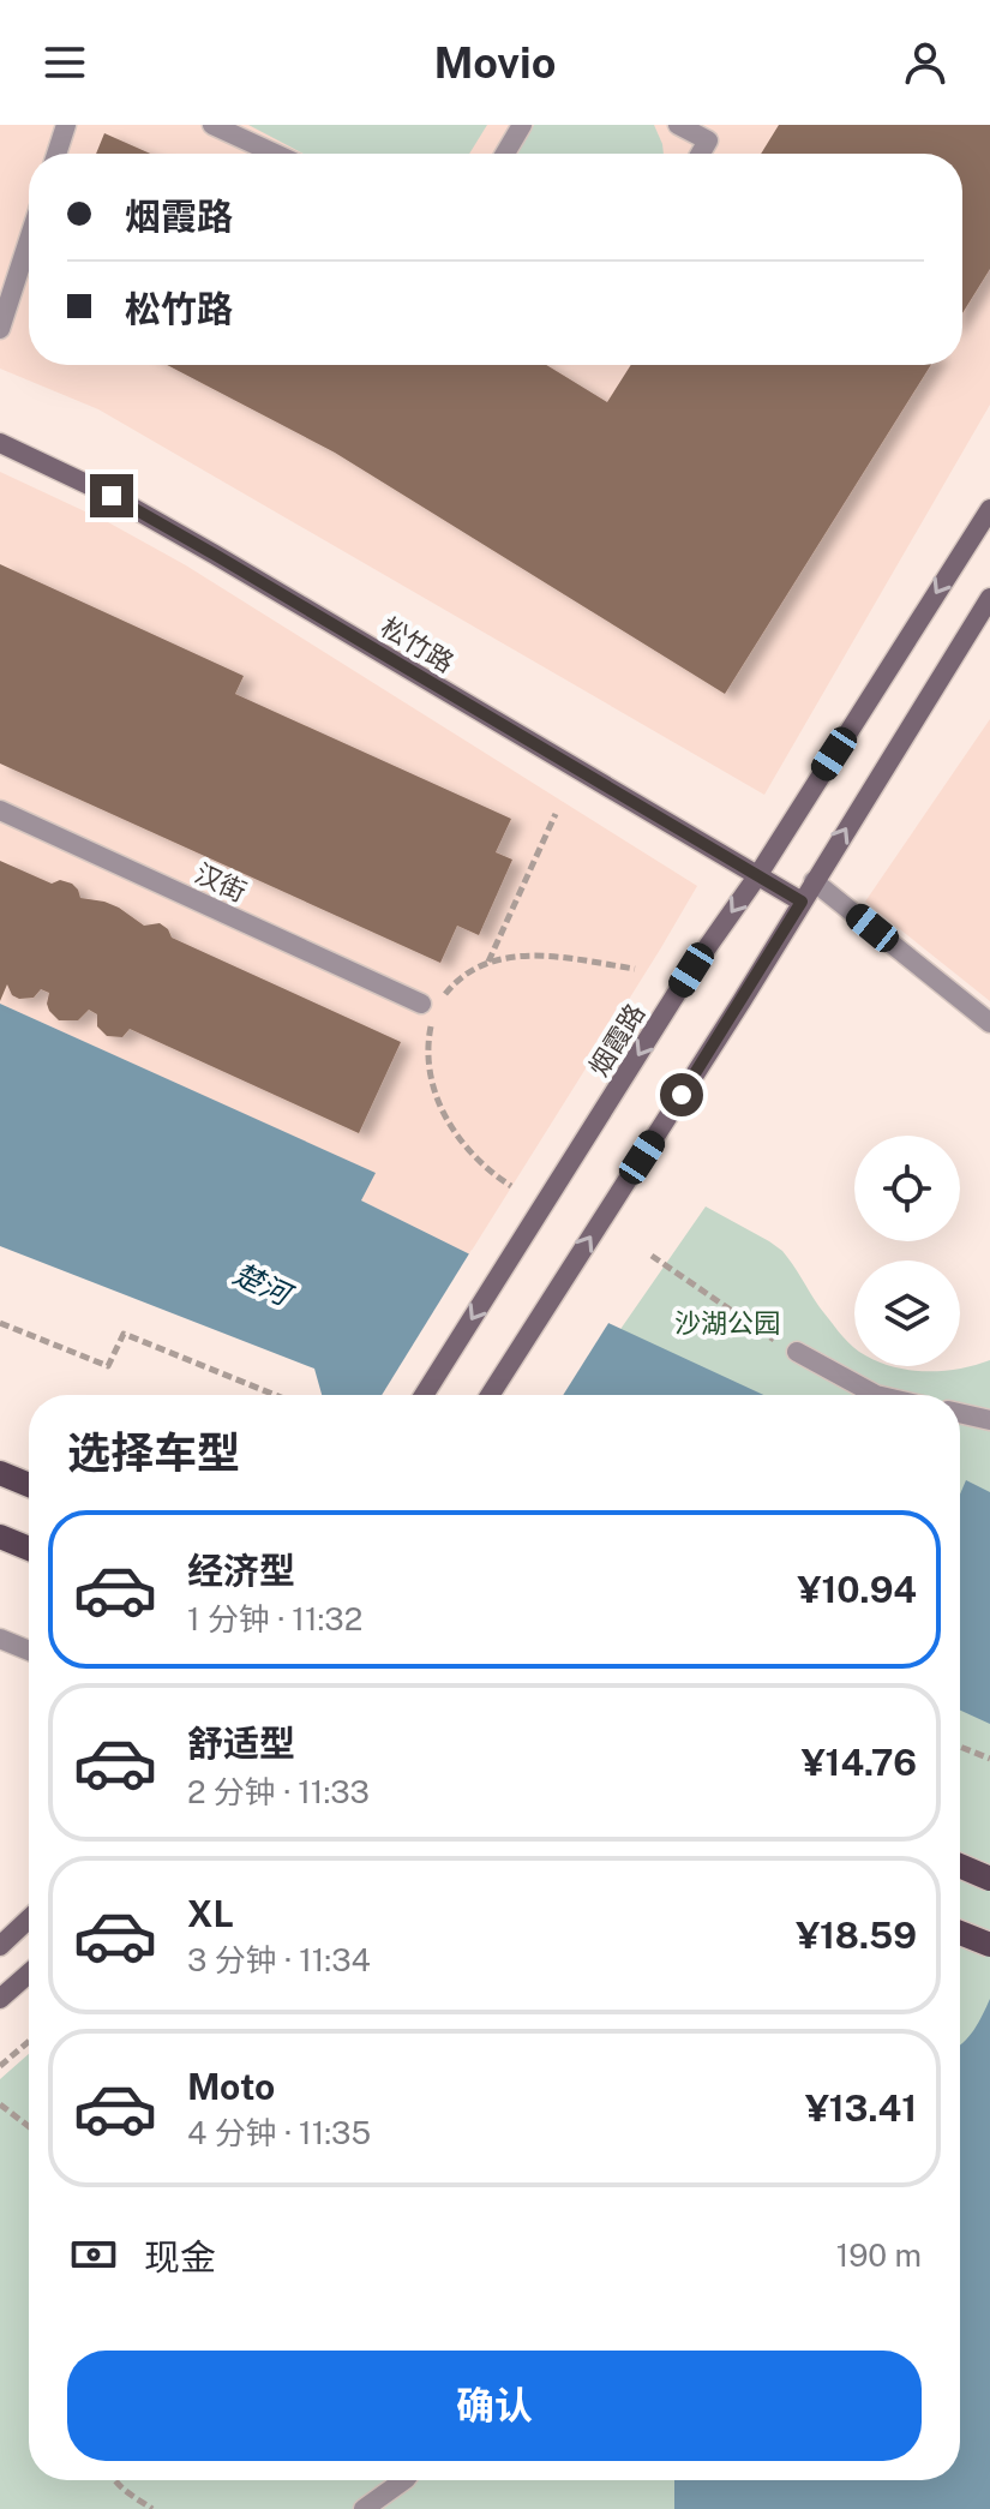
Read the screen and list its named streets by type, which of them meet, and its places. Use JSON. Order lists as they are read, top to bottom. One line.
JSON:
{"streets":{"main road":["松竹路","烟霞路"],"street":["汉街"]},"crossings":[["松竹路","烟霞路"]],"water":["楚河"],"parks":["沙湖公园"],"page":{"header":"Movio","banner":["烟霞路","松竹路"],"heading":"选择车型","list":[{"name":"经济型","note":"1 分钟 · 11:32","value":"¥10.94"},{"name":"舒适型","note":"2 分钟 · 11:33","value":"¥14.76"},{"name":"XL","note":"3 分钟 · 11:34","value":"¥18.59"},{"name":"Moto","note":"4 分钟 · 11:35","value":"¥13.41"}],"pay":["现金","190 m"],"buttons":"确认"}}
